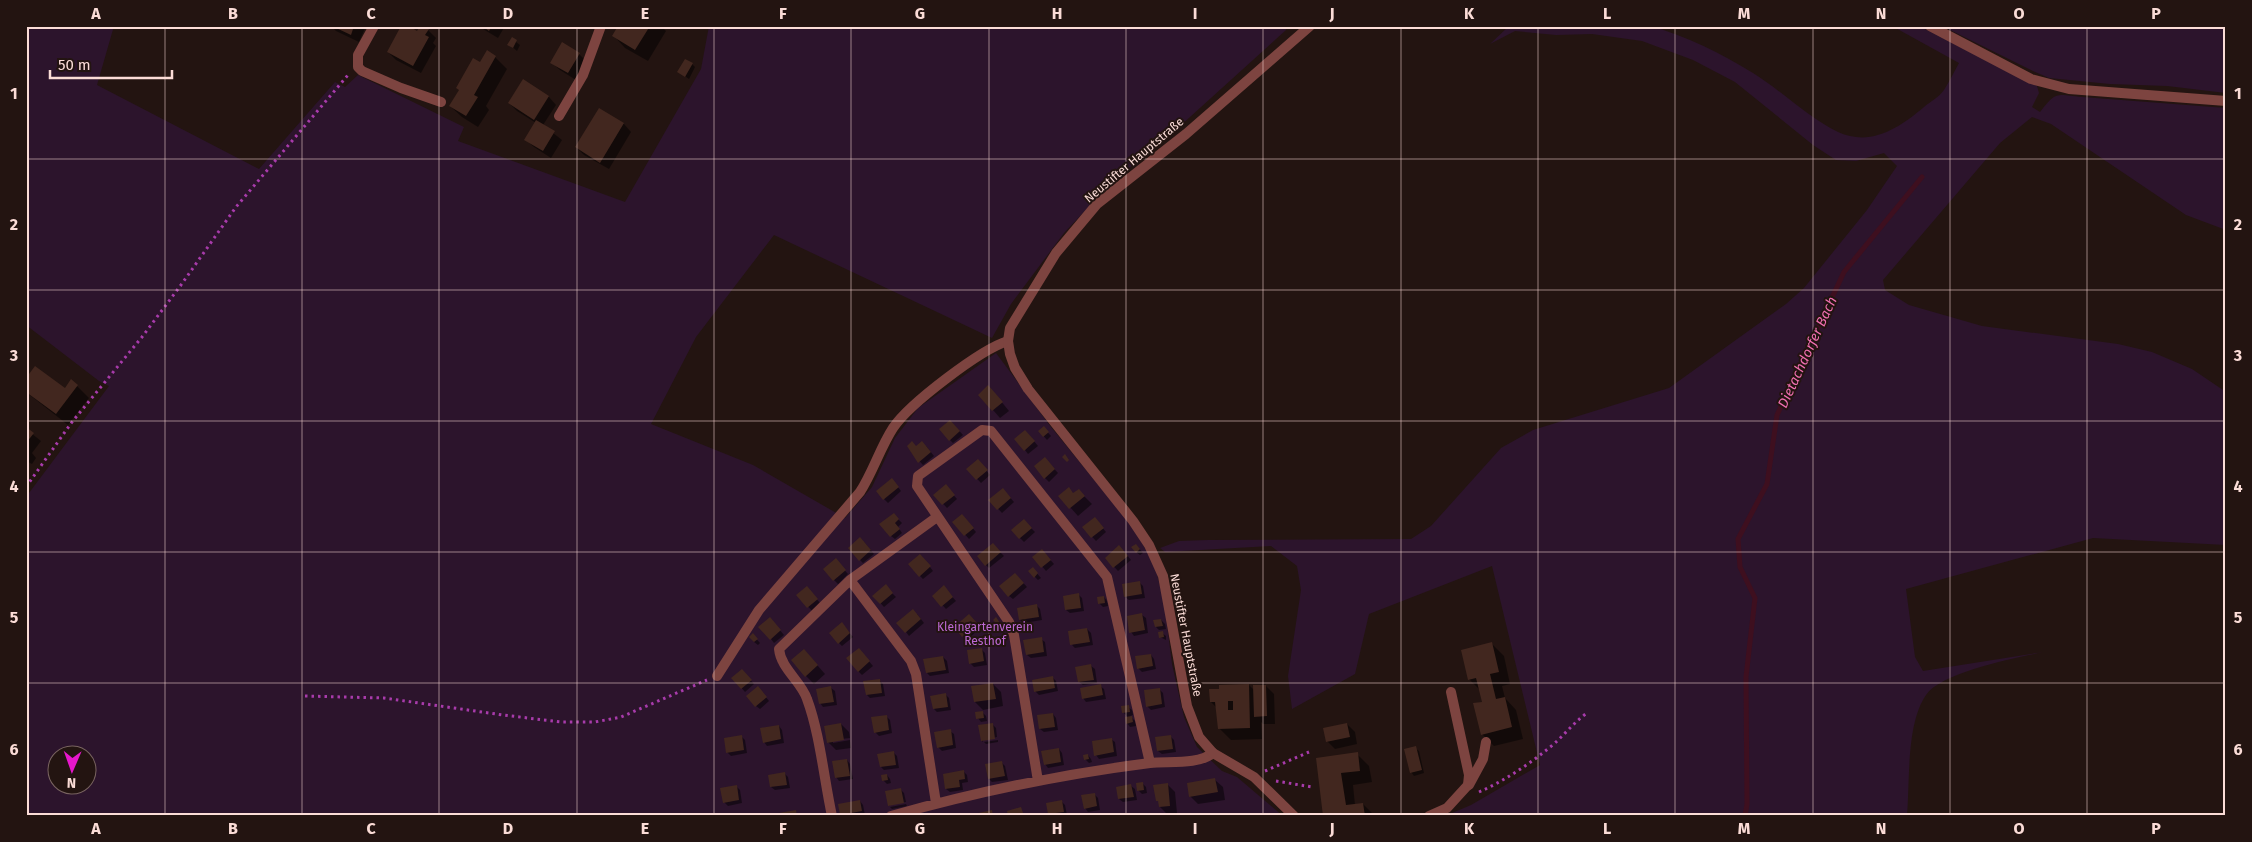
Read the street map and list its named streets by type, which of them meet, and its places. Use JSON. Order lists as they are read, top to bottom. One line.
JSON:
{"streets":{"street":["Neustifter Hauptstraße"]},"water":["Dietachdorfer Bach"],"parks":["Kleingartenverein Resthof"],"scale_bar":"50 m","north":"bottom","grid":{"columns":["A","B","C","D","E","F","G","H","I","J","K","L","M","N","O","P"],"rows":["1","2","3","4","5","6"]}}
